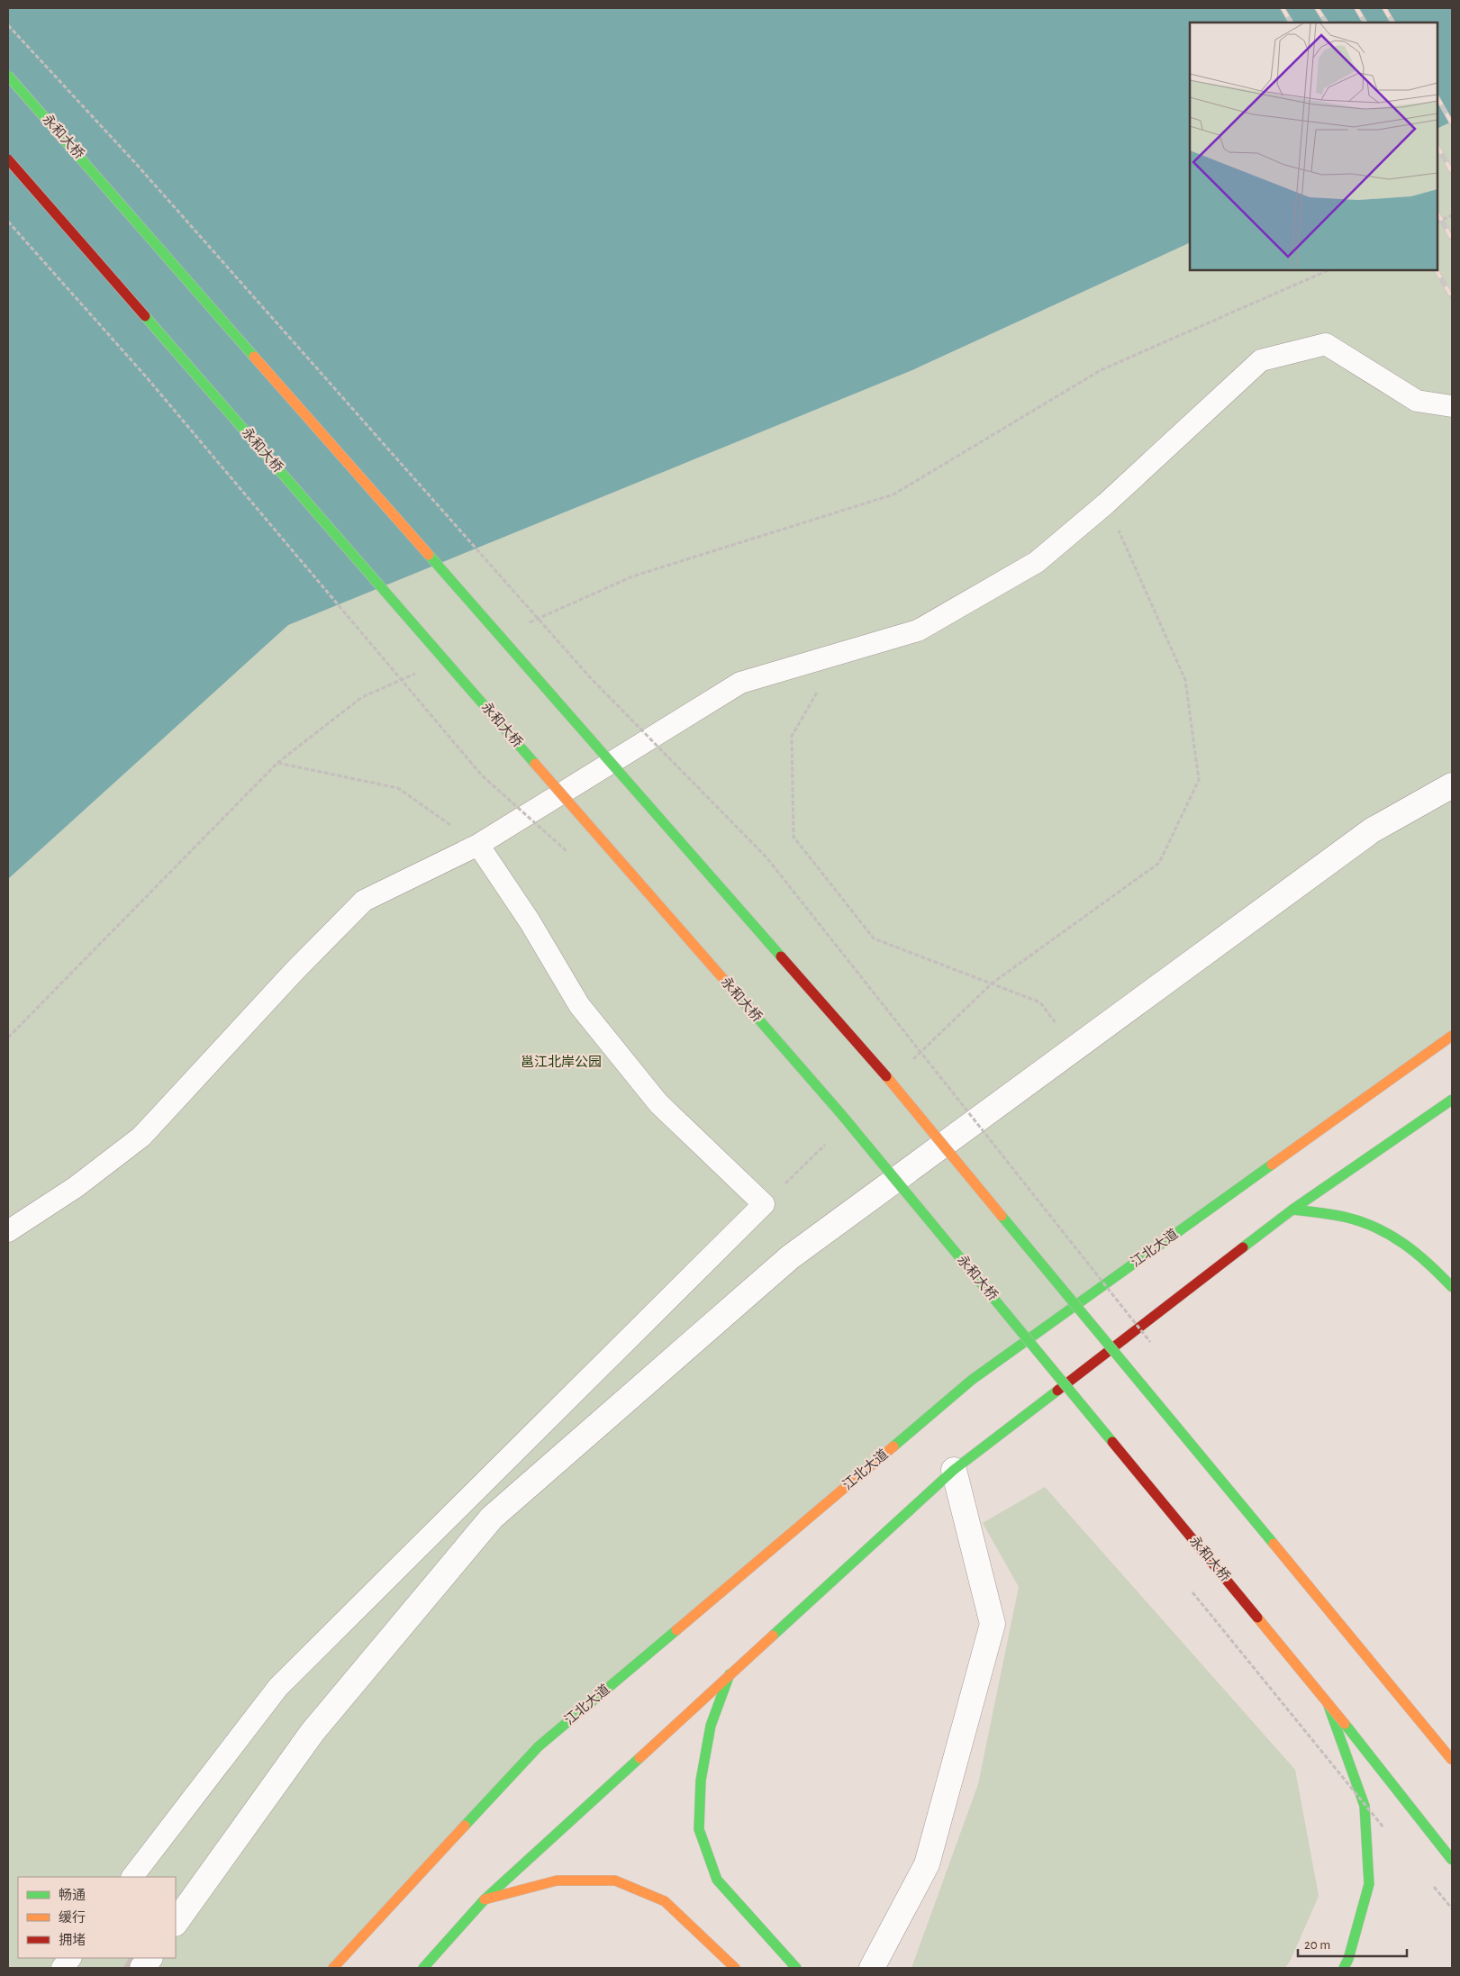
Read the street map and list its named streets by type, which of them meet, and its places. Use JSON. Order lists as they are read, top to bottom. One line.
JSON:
{"streets":{"main road":["永和大桥","江北大道"]},"parks":["邕江北岸公园"],"legend":["畅通","缓行","拥堵"],"scale_bar":"20 m"}
